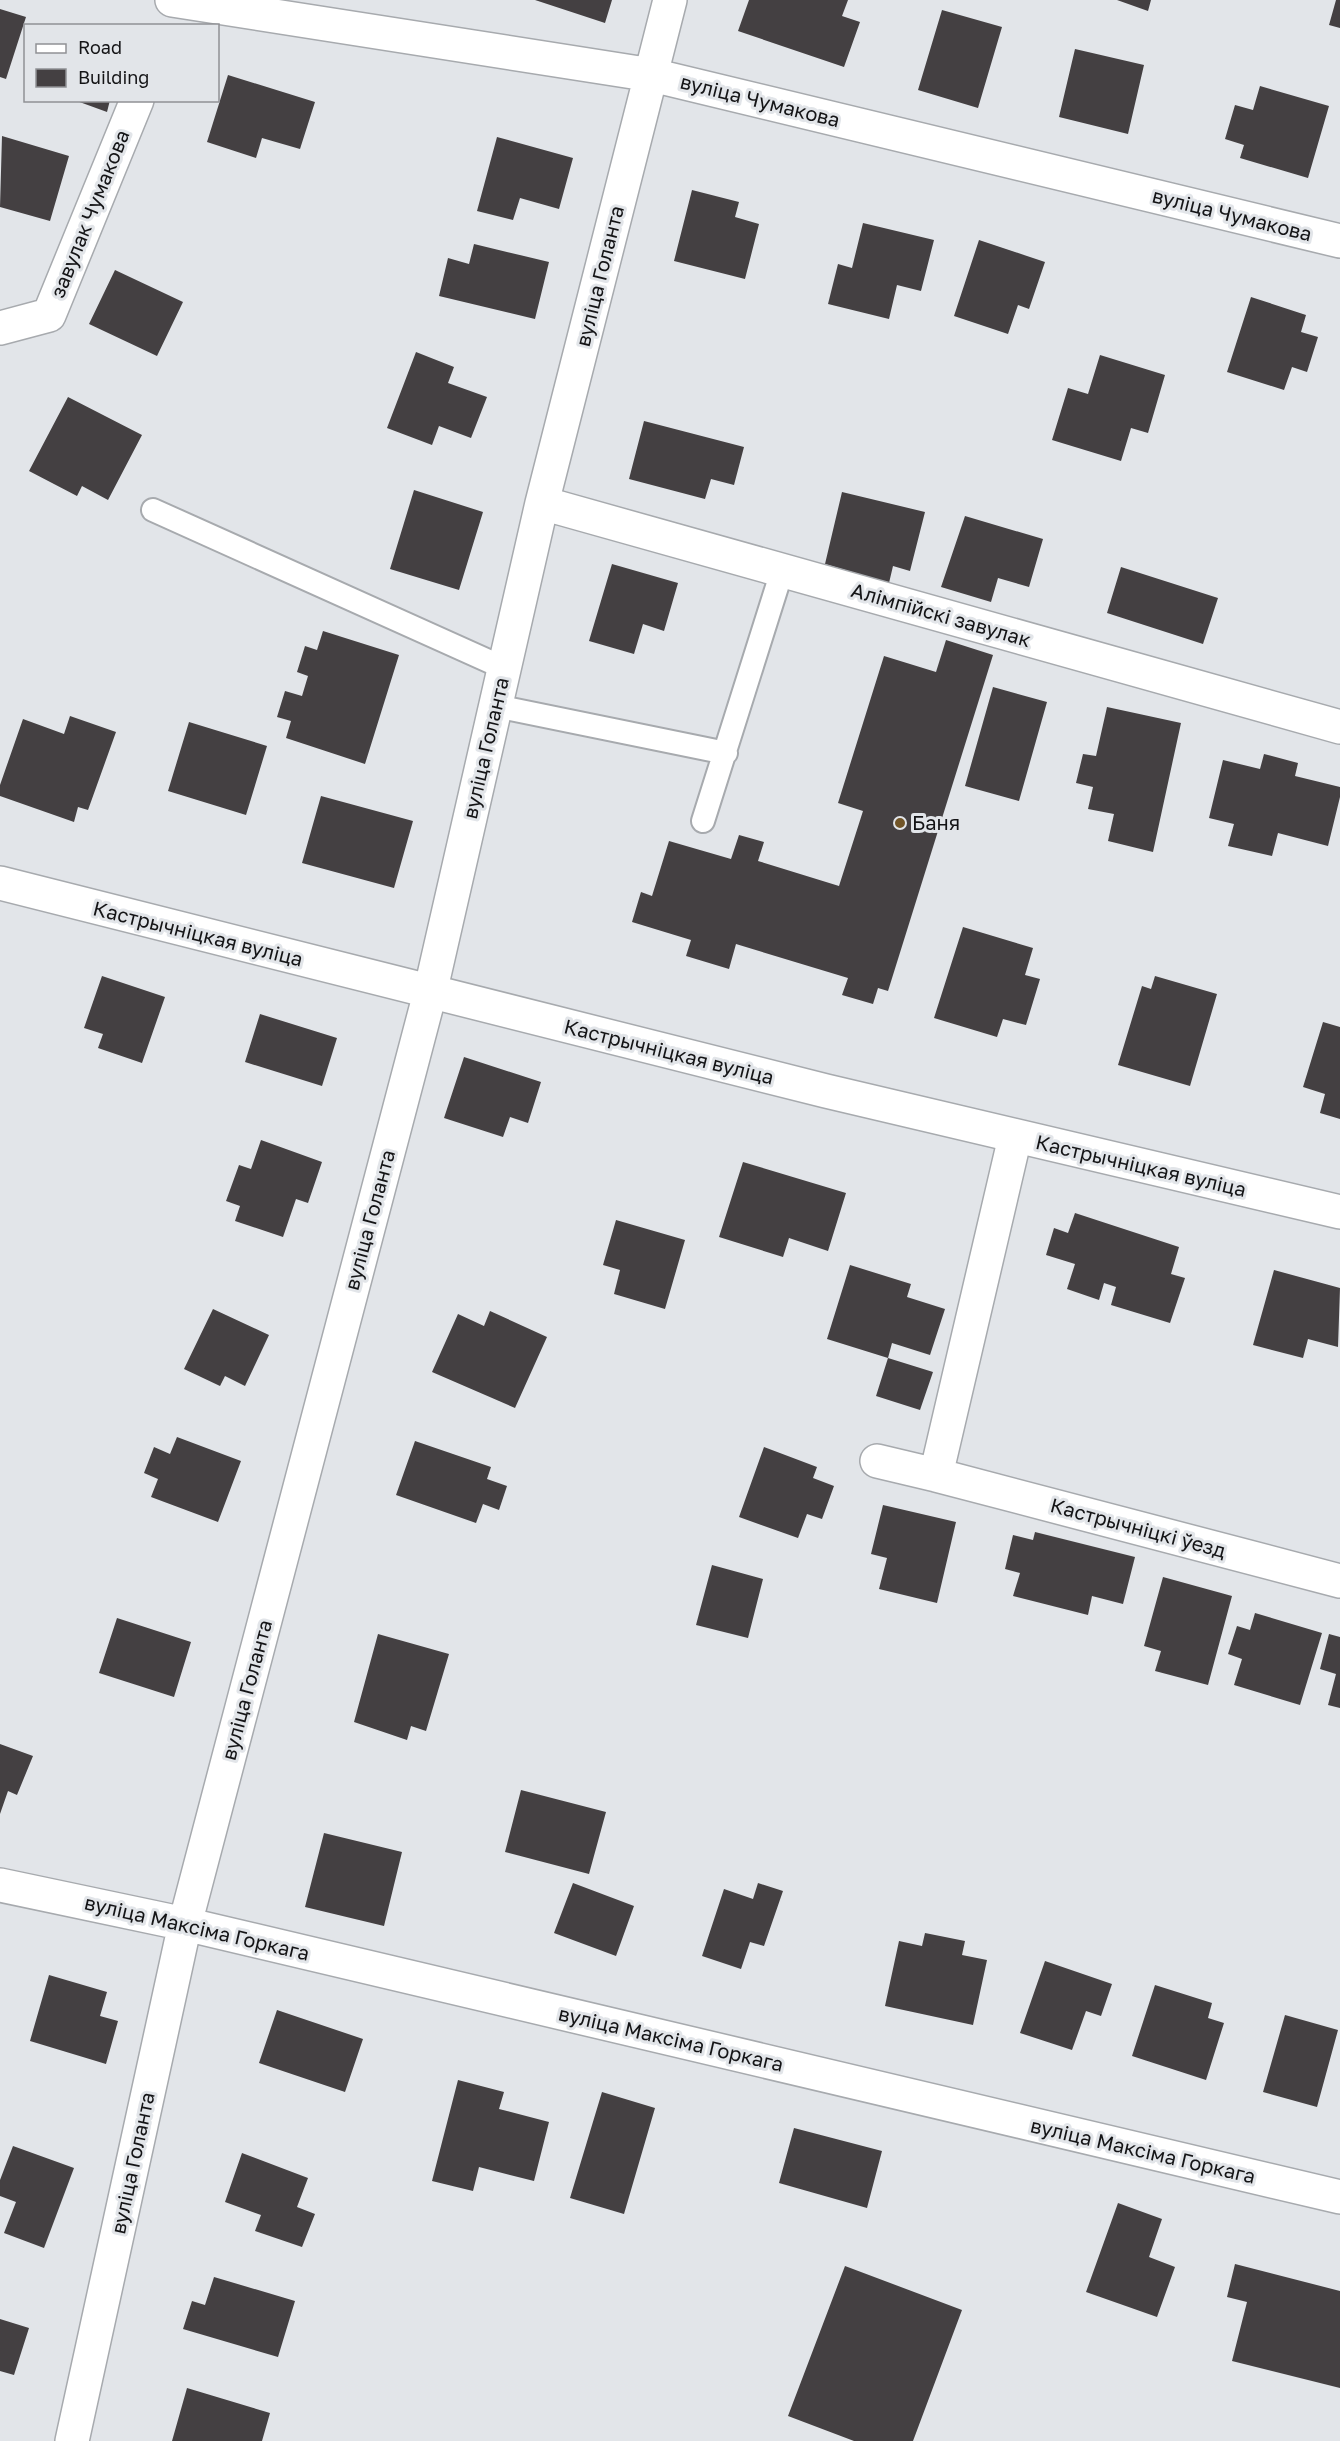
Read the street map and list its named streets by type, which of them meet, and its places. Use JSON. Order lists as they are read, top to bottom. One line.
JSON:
{"streets":{"street":["вуліца Чумакова","завулак Чумакова","вуліца Голанта","Алімпійскі завулак","Кастрычніцкая вуліца","Кастрычніцкі ўезд","вуліца Максіма Горкага"]},"crossings":[["вуліца Чумакова","вуліца Голанта"],["вуліца Голанта","Алімпійскі завулак"],["вуліца Голанта","Кастрычніцкая вуліца"],["вуліца Голанта","вуліца Максіма Горкага"]],"places":["Баня"],"legend":["Road","Building"]}
